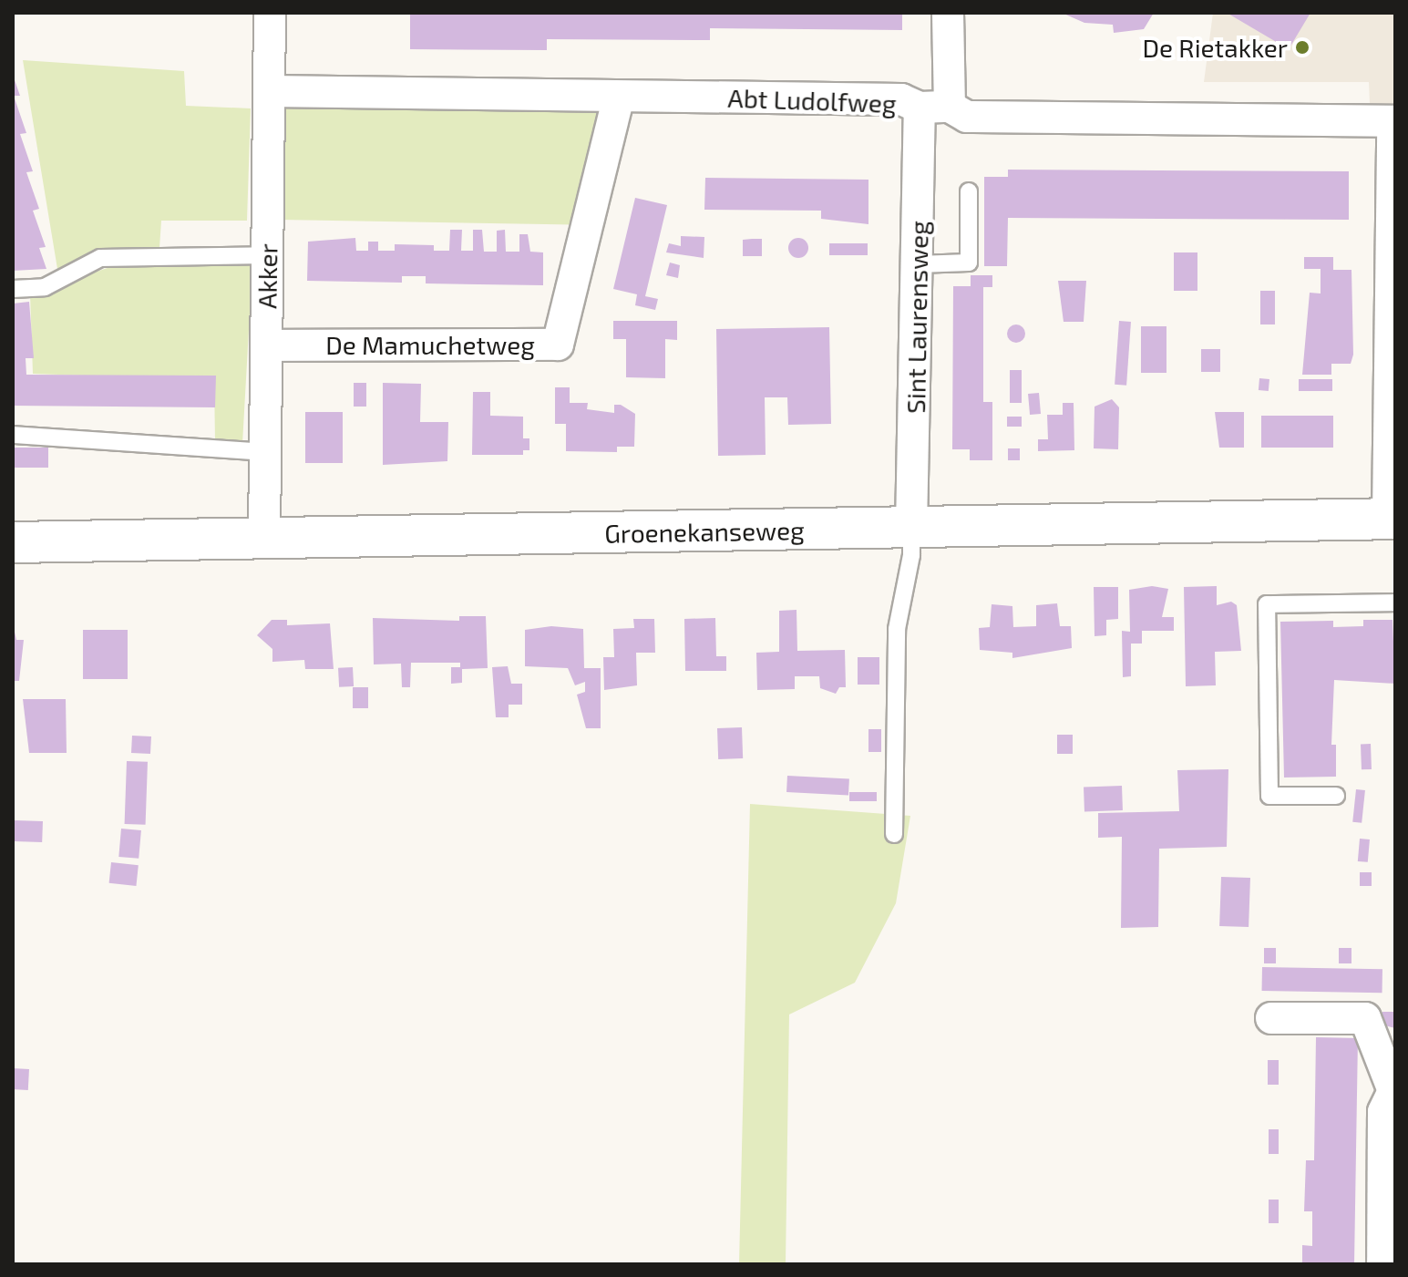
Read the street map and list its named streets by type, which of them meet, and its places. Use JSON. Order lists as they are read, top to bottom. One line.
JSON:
{"streets":{"main road":["Groenekanseweg"],"street":["Abt Ludolfweg","Akker","Sint Laurensweg","De Mamuchetweg"]},"crossings":[["Abt Ludolfweg","Akker"],["Abt Ludolfweg","Sint Laurensweg"],["Abt Ludolfweg","De Mamuchetweg"],["Akker","De Mamuchetweg"],["Akker","Groenekanseweg"],["Sint Laurensweg","Groenekanseweg"]],"places":["De Rietakker"]}
